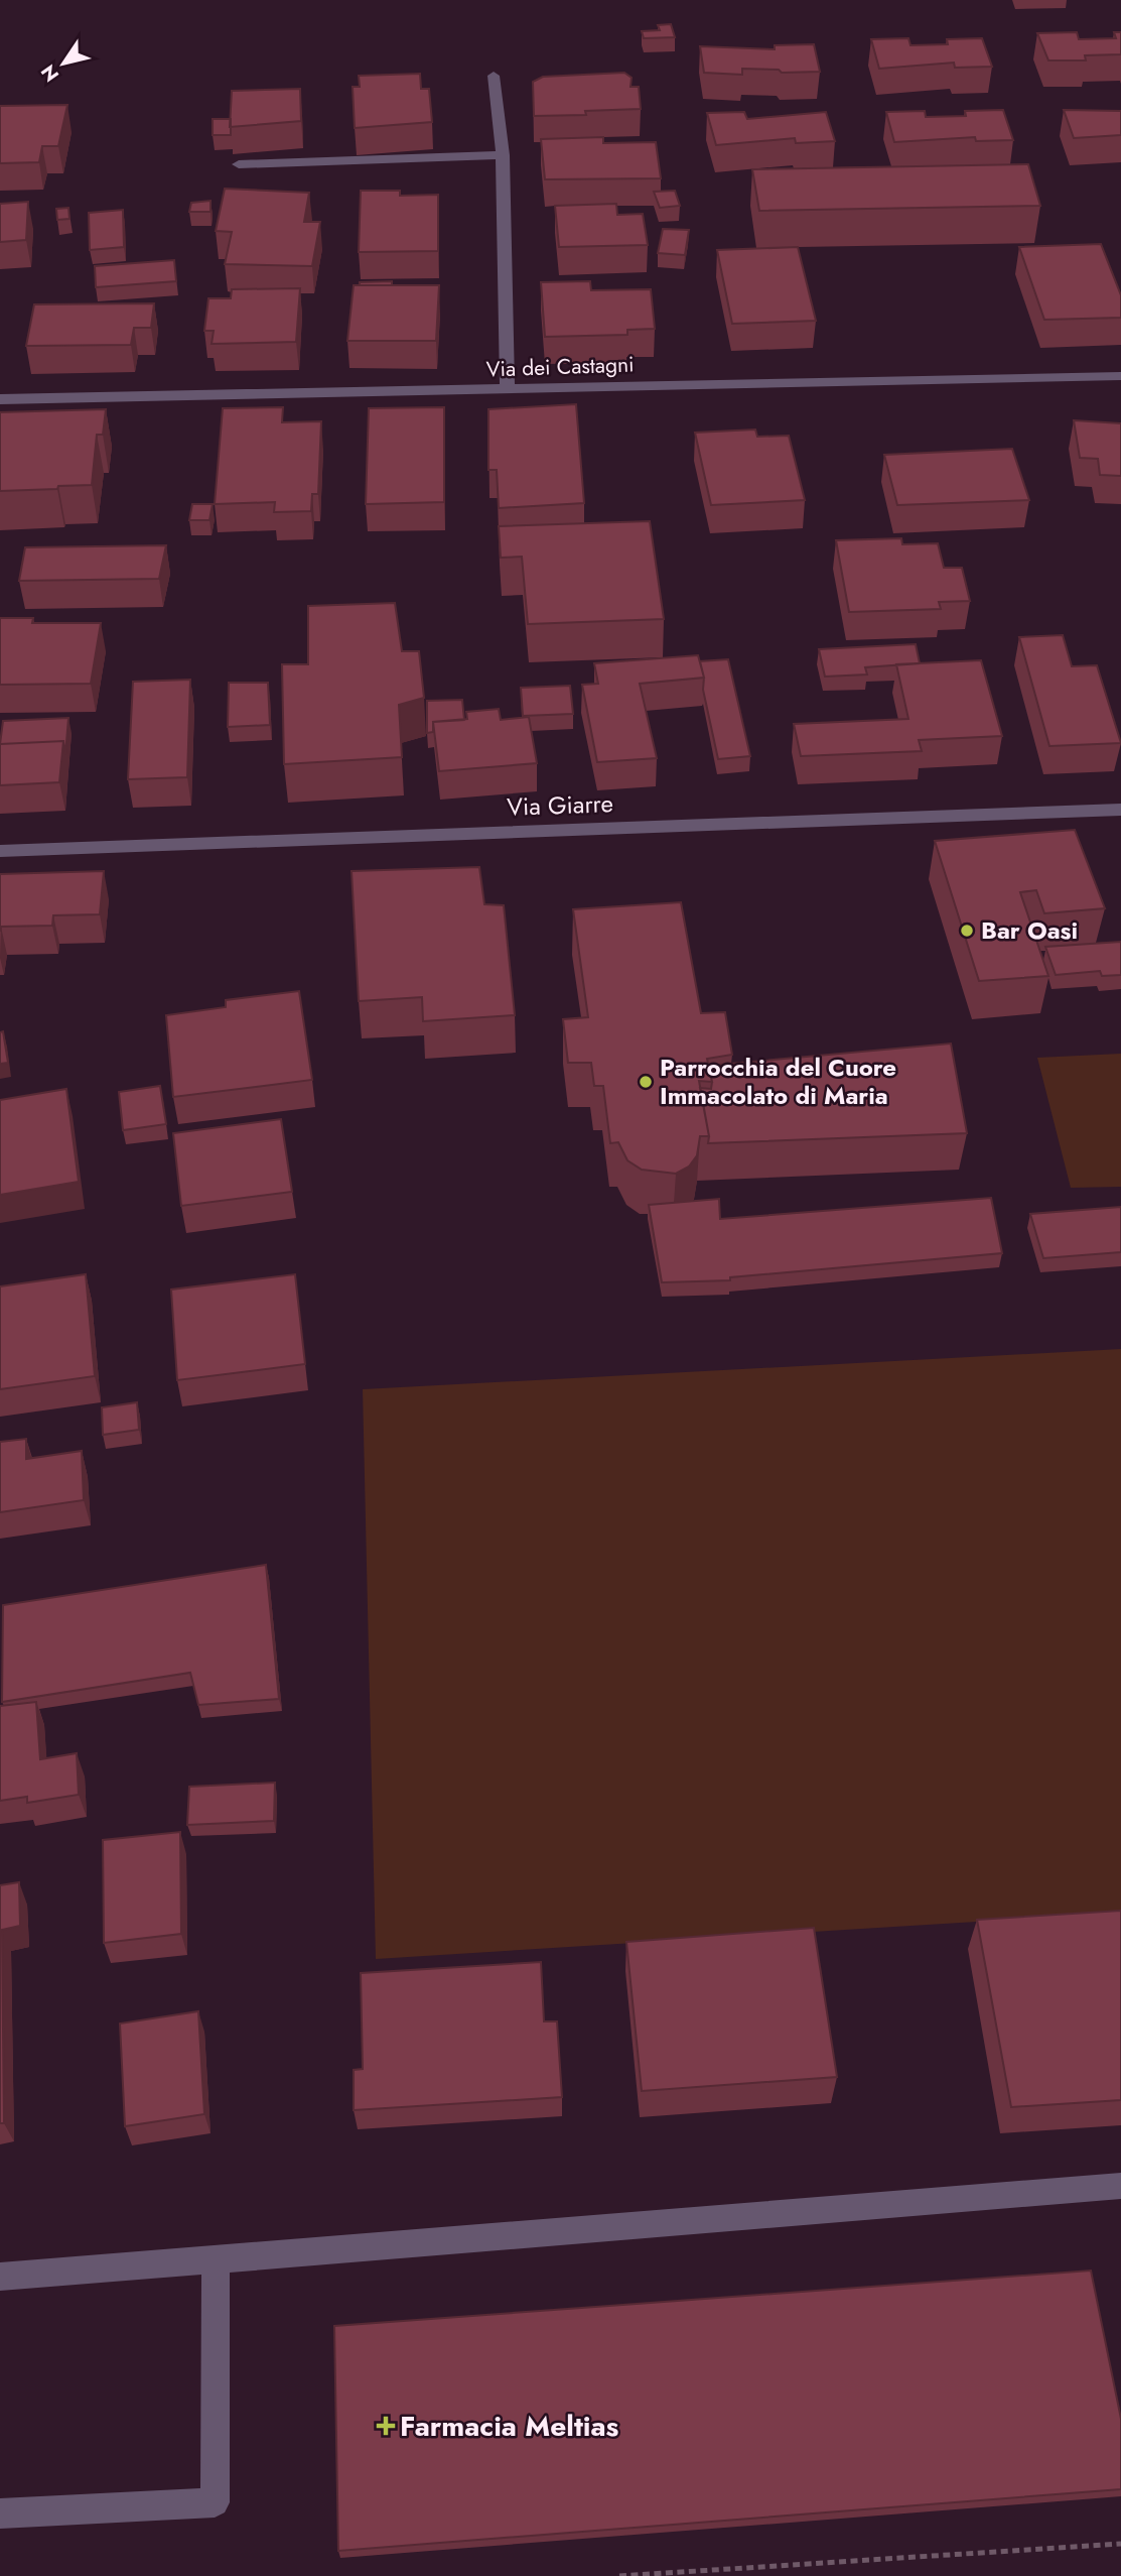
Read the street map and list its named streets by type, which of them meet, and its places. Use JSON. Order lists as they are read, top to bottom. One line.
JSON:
{"streets":{"street":["Via dei Castagni","Via Giarre"]},"places":{"other":["Bar Oasi","Parrocchia del Cuore Immacolato di Maria"],"health":["Farmacia Meltias"]},"north":"bottom left"}
